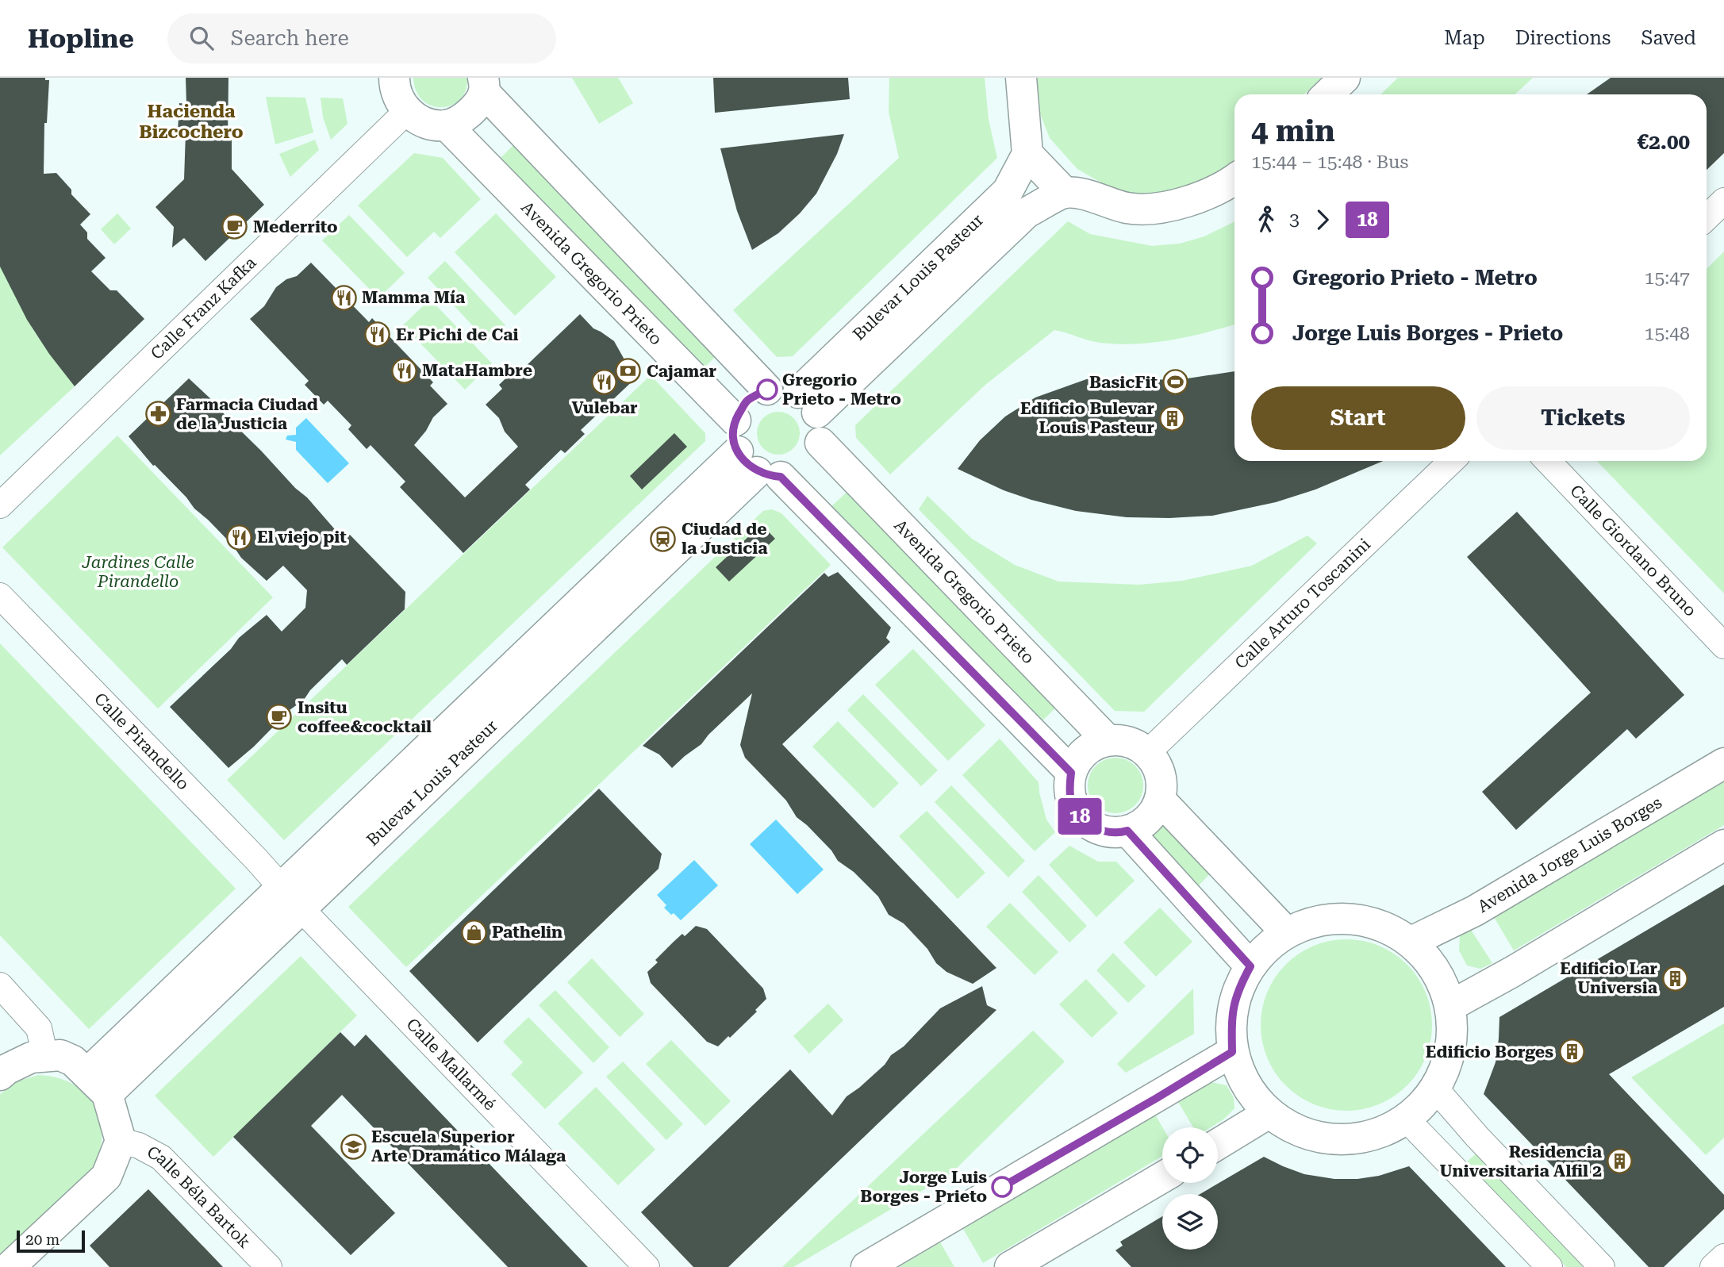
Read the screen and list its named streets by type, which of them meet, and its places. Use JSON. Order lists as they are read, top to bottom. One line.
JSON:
{"streets":{"street":["Avenida Gregorio Prieto","Bulevar Louis Pasteur","Calle Franz Kafka","Calle Giordano Bruno","Calle Arturo Toscanini","Calle Pirandello","Avenida Jorge Luis Borges","Calle Mallarmé","Calle Béla Bartok"]},"crossings":[["Avenida Gregorio Prieto","Bulevar Louis Pasteur"],["Avenida Gregorio Prieto","Calle Arturo Toscanini"],["Bulevar Louis Pasteur","Calle Pirandello"],["Bulevar Louis Pasteur","Calle Mallarmé"],["Calle Pirandello","Calle Mallarmé"]],"districts":["Hacienda Bizcochero"],"parks":["Jardines Calle Pirandello"],"places":{"cafe":["Mederrito","Insitu coffee&cocktail"],"restaurant":["Mamma Mía","Er Pichi de Cai","MataHambre","Vulebar","El viejo pit"],"bank":["Cajamar"],"sports":["BasicFit"],"other":["Gregorio Prieto - Metro","Jorge Luis Borges - Prieto"],"pharmacy":["Farmacia Ciudad de la Justicia"],"building":["Edificio Bulevar Louis Pasteur","Edificio Lar Universia","Edificio Borges","Residencia Universitaria Alfil 2"],"station":["Ciudad de la Justicia"],"shop":["Pathelin"],"school or university":["Escuela Superior Arte Dramático Málaga"]},"lines":["bus line 18"],"scale_bar":"20 m","page":{"header":"Hopline","search":"Search here","nav":["Map","Directions","Saved"],"on_map":"18","heading":["4 min","15:44 – 15:48 · Bus","€2.00"],"legs":["3","18"],"list":[{"name":"Gregorio Prieto - Metro","value":"15:47"},{"name":"Jorge Luis Borges - Prieto","value":"15:48"}],"buttons":["Start","Tickets"],"scale":"20 m"}}
